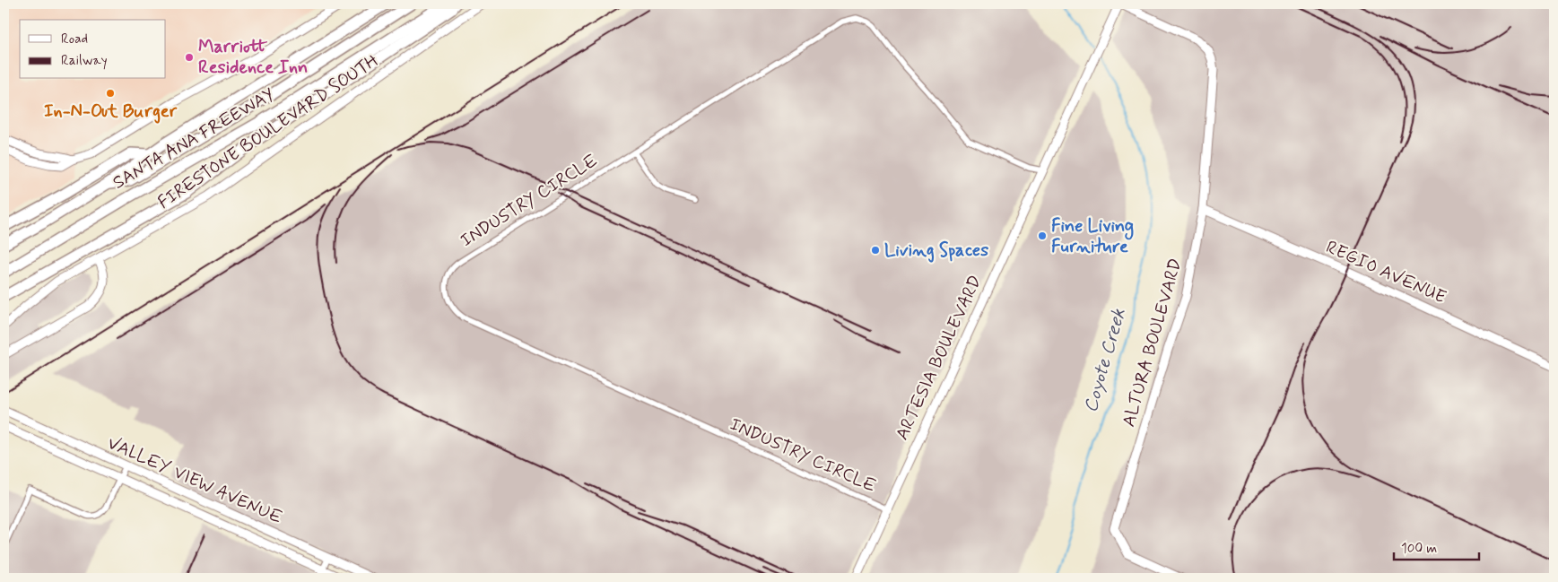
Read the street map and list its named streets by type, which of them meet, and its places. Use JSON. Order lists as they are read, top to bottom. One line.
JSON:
{"streets":{"highway":["SANTA ANA FREEWAY"],"street":["FIRESTONE BOULEVARD SOUTH","INDUSTRY CIRCLE","REGIO AVENUE","ALTURA BOULEVARD","ARTESIA BOULEVARD","VALLEY VIEW AVENUE"]},"crossings":[["INDUSTRY CIRCLE","ARTESIA BOULEVARD"],["REGIO AVENUE","ALTURA BOULEVARD"],["ALTURA BOULEVARD","ARTESIA BOULEVARD"]],"water":["Coyote Creek"],"places":["Marriott Residence Inn","In-N-Out Burger","Fine Living Furniture","Living Spaces"],"legend":["Road","Railway"],"scale_bar":"100 m"}
